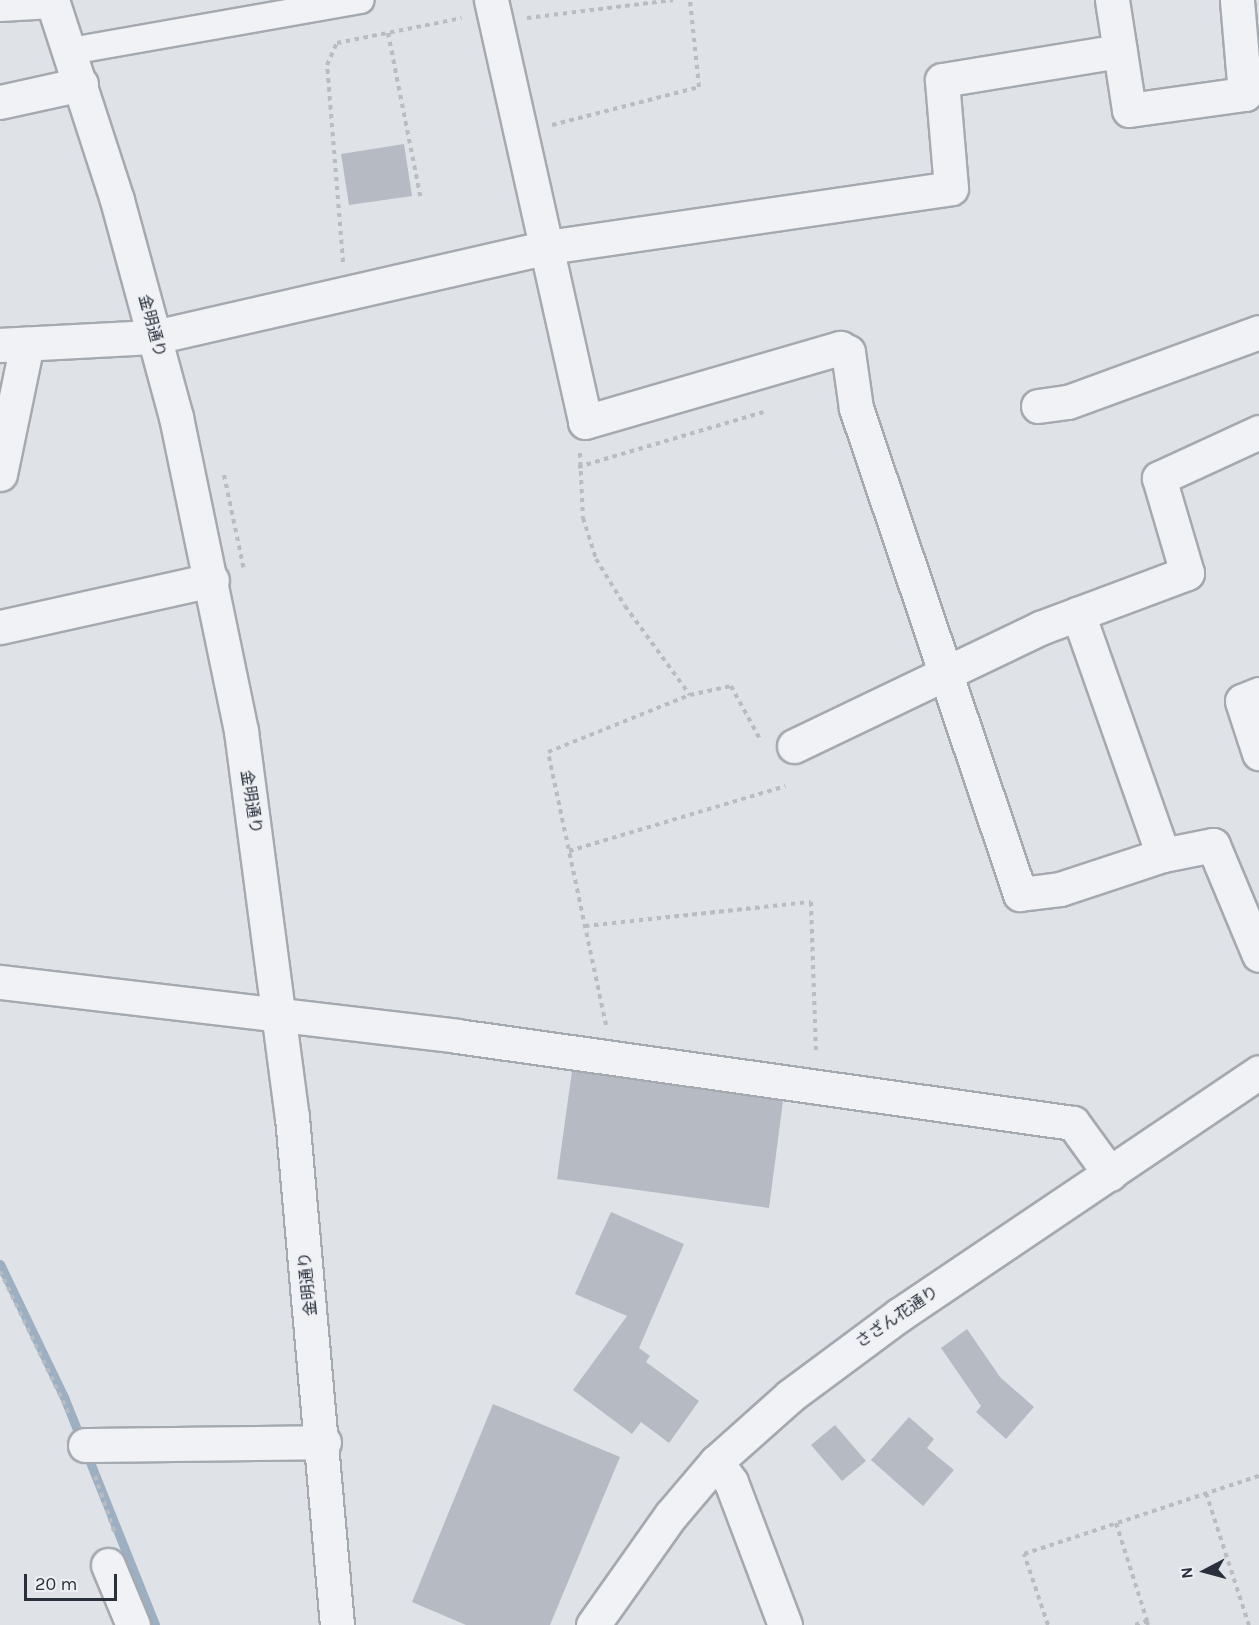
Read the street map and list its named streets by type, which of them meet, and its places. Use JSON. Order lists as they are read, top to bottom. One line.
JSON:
{"streets":{"street":["金明通り","さざん花通り"]},"scale_bar":"20 m","north":"left"}
